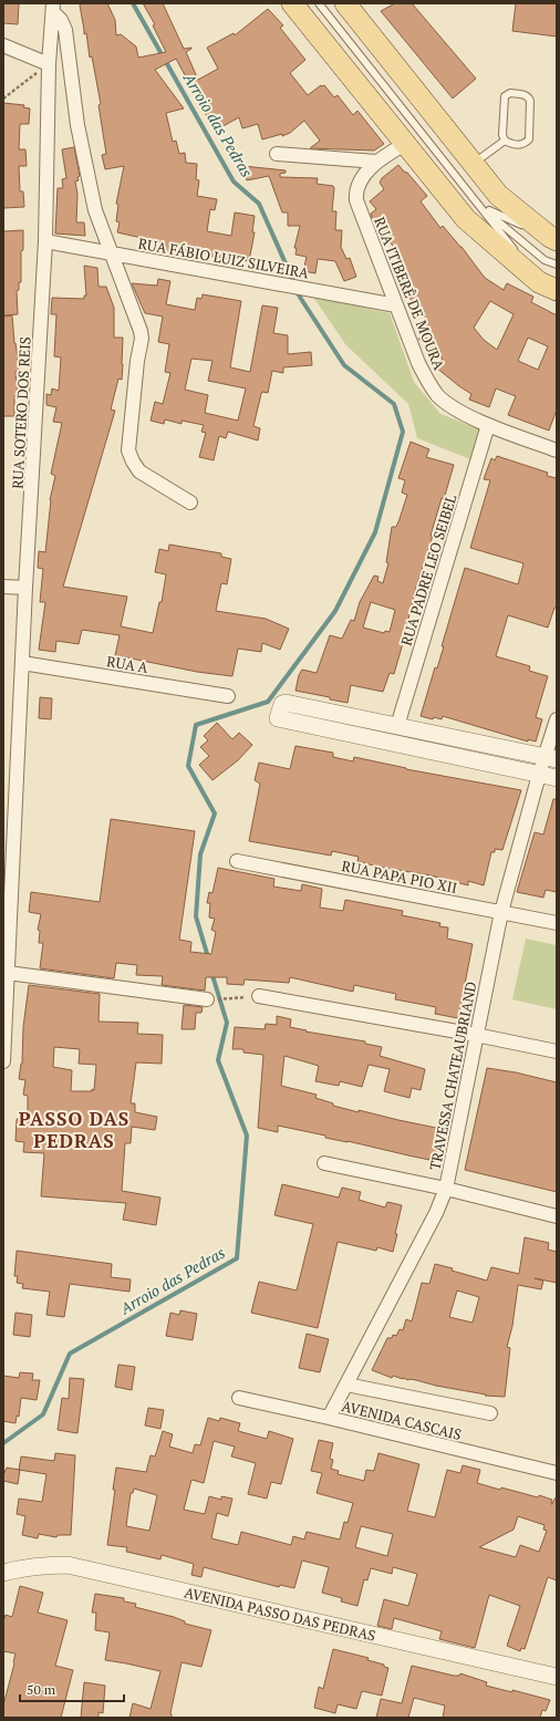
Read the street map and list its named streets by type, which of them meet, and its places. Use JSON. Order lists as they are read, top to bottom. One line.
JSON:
{"streets":{"street":["RUA FÁBIO LUIZ SILVEIRA","RUA ITIBERÊ DE MOURA","RUA SOTERO DOS REIS","RUA PADRE LEO SEIBEL","RUA A","RUA PAPA PIO XII","TRAVESSA CHATEAUBRIAND","AVENIDA CASCAIS","AVENIDA PASSO DAS PEDRAS"]},"crossings":[["RUA FÁBIO LUIZ SILVEIRA","RUA ITIBERÊ DE MOURA"],["RUA FÁBIO LUIZ SILVEIRA","RUA SOTERO DOS REIS"],["RUA ITIBERÊ DE MOURA","RUA PADRE LEO SEIBEL"],["RUA SOTERO DOS REIS","RUA A"],["RUA PAPA PIO XII","TRAVESSA CHATEAUBRIAND"],["TRAVESSA CHATEAUBRIAND","AVENIDA CASCAIS"]],"districts":["PASSO DAS PEDRAS"],"water":["Arroio das Pedras"],"scale_bar":"50 m"}
